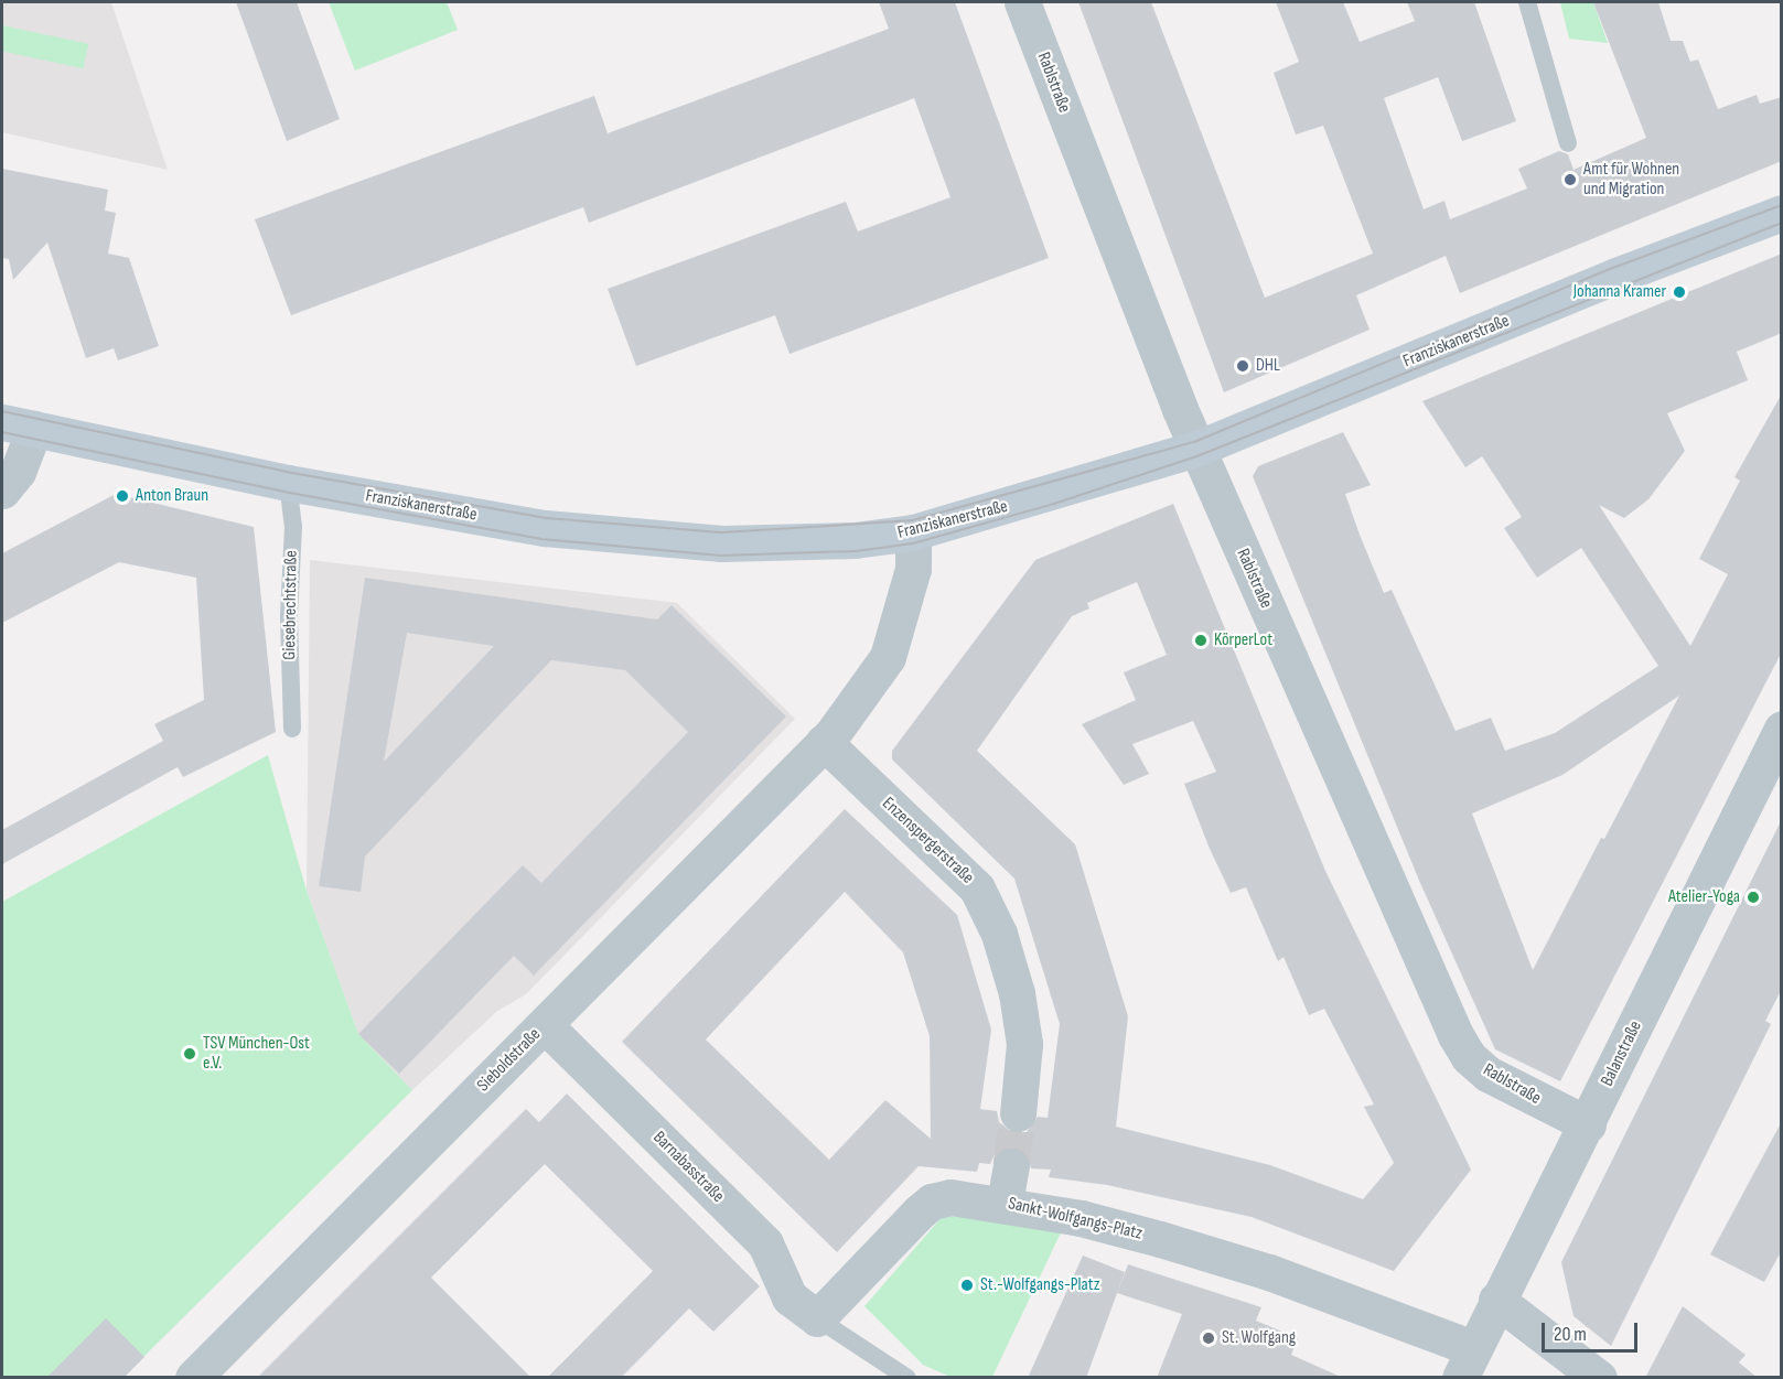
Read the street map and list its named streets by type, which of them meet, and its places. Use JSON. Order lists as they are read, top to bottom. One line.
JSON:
{"streets":{"main road":["Franziskanerstraße"],"street":["Rablstraße","Enzenspergerstraße","Balanstraße","Sieboldstraße","Barnabasstraße","Sankt-Wolfgangs-Platz"],"lane":["Giesebrechtstraße"]},"crossings":[["Rablstraße","Franziskanerstraße"],["Rablstraße","Balanstraße"],["Franziskanerstraße","Giesebrechtstraße"],["Franziskanerstraße","Sieboldstraße"],["Enzenspergerstraße","Sieboldstraße"],["Balanstraße","Sankt-Wolfgangs-Platz"],["Sieboldstraße","Barnabasstraße"],["Barnabasstraße","Sankt-Wolfgangs-Platz"]],"places":["Amt für Wohnen und Migration","Johanna Kramer","DHL","Anton Braun","KörperLot","Atelier-Yoga","TSV München-Ost e.V.","St.-Wolfgangs-Platz","St. Wolfgang"],"scale_bar":"20 m"}
